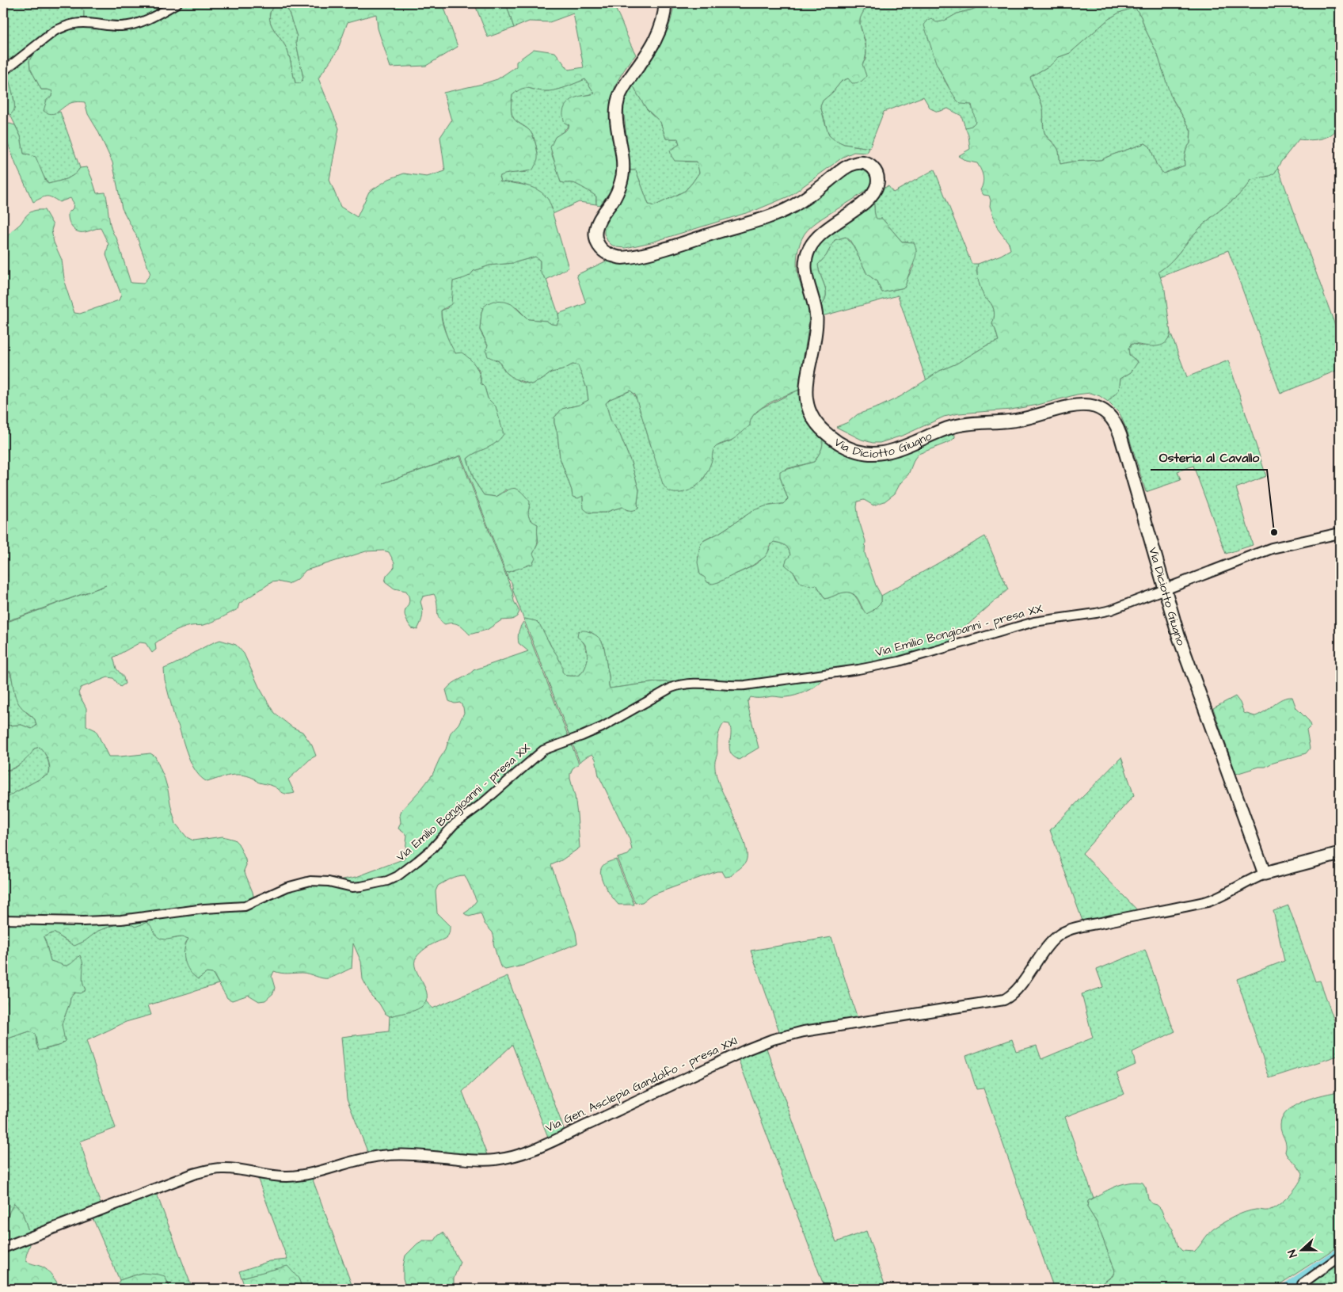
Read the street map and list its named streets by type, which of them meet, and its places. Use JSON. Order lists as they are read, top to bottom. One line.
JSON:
{"streets":{"main road":["Via Diciotto Giugno"],"street":["Via Emilio Bongioanni - presa XX","Via Gen. Asclepia Gandolfo - presa XXI"]},"crossings":[["Via Diciotto Giugno","Via Emilio Bongioanni - presa XX"],["Via Diciotto Giugno","Via Gen. Asclepia Gandolfo - presa XXI"]],"places":["Osteria al Cavallo"],"north":"left"}
